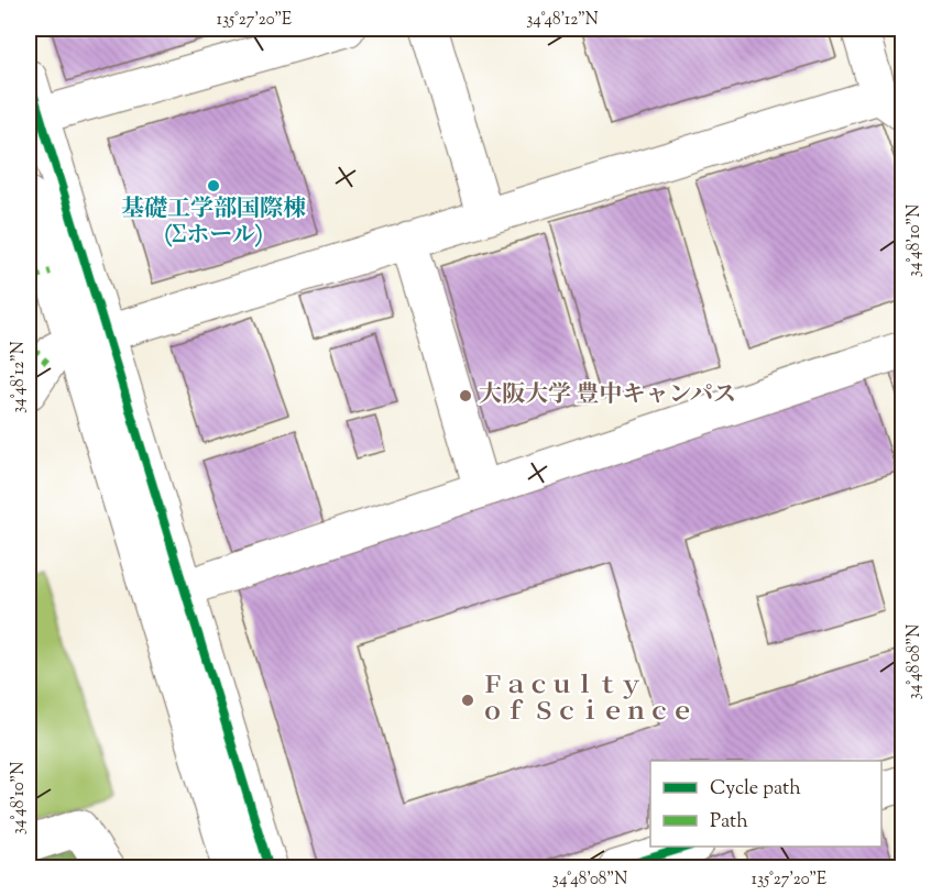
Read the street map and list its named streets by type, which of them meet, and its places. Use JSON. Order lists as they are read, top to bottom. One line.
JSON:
{"places":["基礎工学部国際棟 (Σホール)","大阪大学 豊中キャンパス","Ｆａｃｕｌｔｙ ｏｆ Ｓｃｉｅｎｃｅ"],"legend":["Cycle path","Path"],"coordinates":["135°27'20\"E","34°48'12\"N","34°48'10\"N","34°48'08\"N"]}
